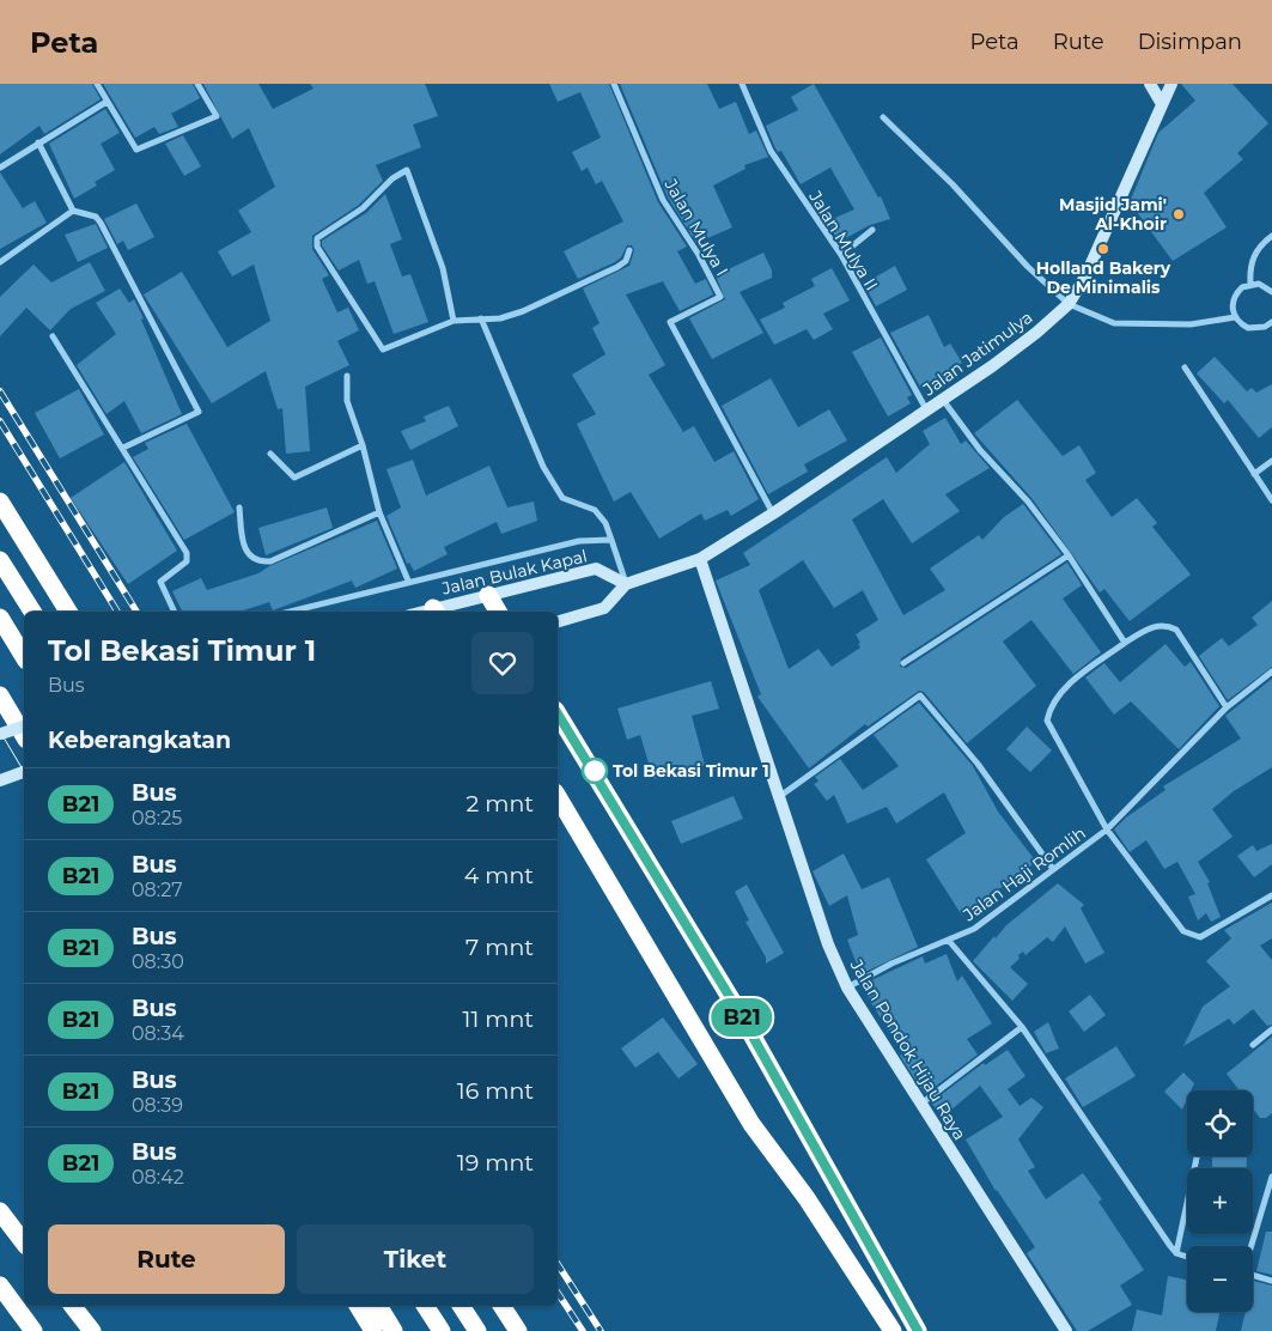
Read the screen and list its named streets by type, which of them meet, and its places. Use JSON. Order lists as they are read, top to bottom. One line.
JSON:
{"streets":{"main road":["Jalan Jatimulya","Jalan Bulak Kapal","Jalan Pondok Hijau Raya"],"street":["Jalan Mulya I","Jalan Mulya II","Jalan Haji Romlih"]},"crossings":[["Jalan Mulya I","Jalan Jatimulya"],["Jalan Mulya II","Jalan Jatimulya"],["Jalan Jatimulya","Jalan Pondok Hijau Raya"],["Jalan Haji Romlih","Jalan Pondok Hijau Raya"]],"places":["Masjid Jami' Al-Khoir","Holland Bakery De Minimalis","Tol Bekasi Timur 1"],"lines":["bus line B21"],"page":{"header":"Peta","nav":["Peta","Rute","Disimpan"],"on_map":"B21","heading":[["Tol Bekasi Timur 1","Bus"],"Keberangkatan"],"list":[{"mark":"B21","name":"Bus","note":"08:25","value":"2 mnt"},{"mark":"B21","name":"Bus","note":"08:27","value":"4 mnt"},{"mark":"B21","name":"Bus","note":"08:30","value":"7 mnt"},{"mark":"B21","name":"Bus","note":"08:34","value":"11 mnt"},{"mark":"B21","name":"Bus","note":"08:39","value":"16 mnt"},{"mark":"B21","name":"Bus","note":"08:42","value":"19 mnt"}],"map_buttons":["+","−"],"buttons":["Rute","Tiket"]}}
